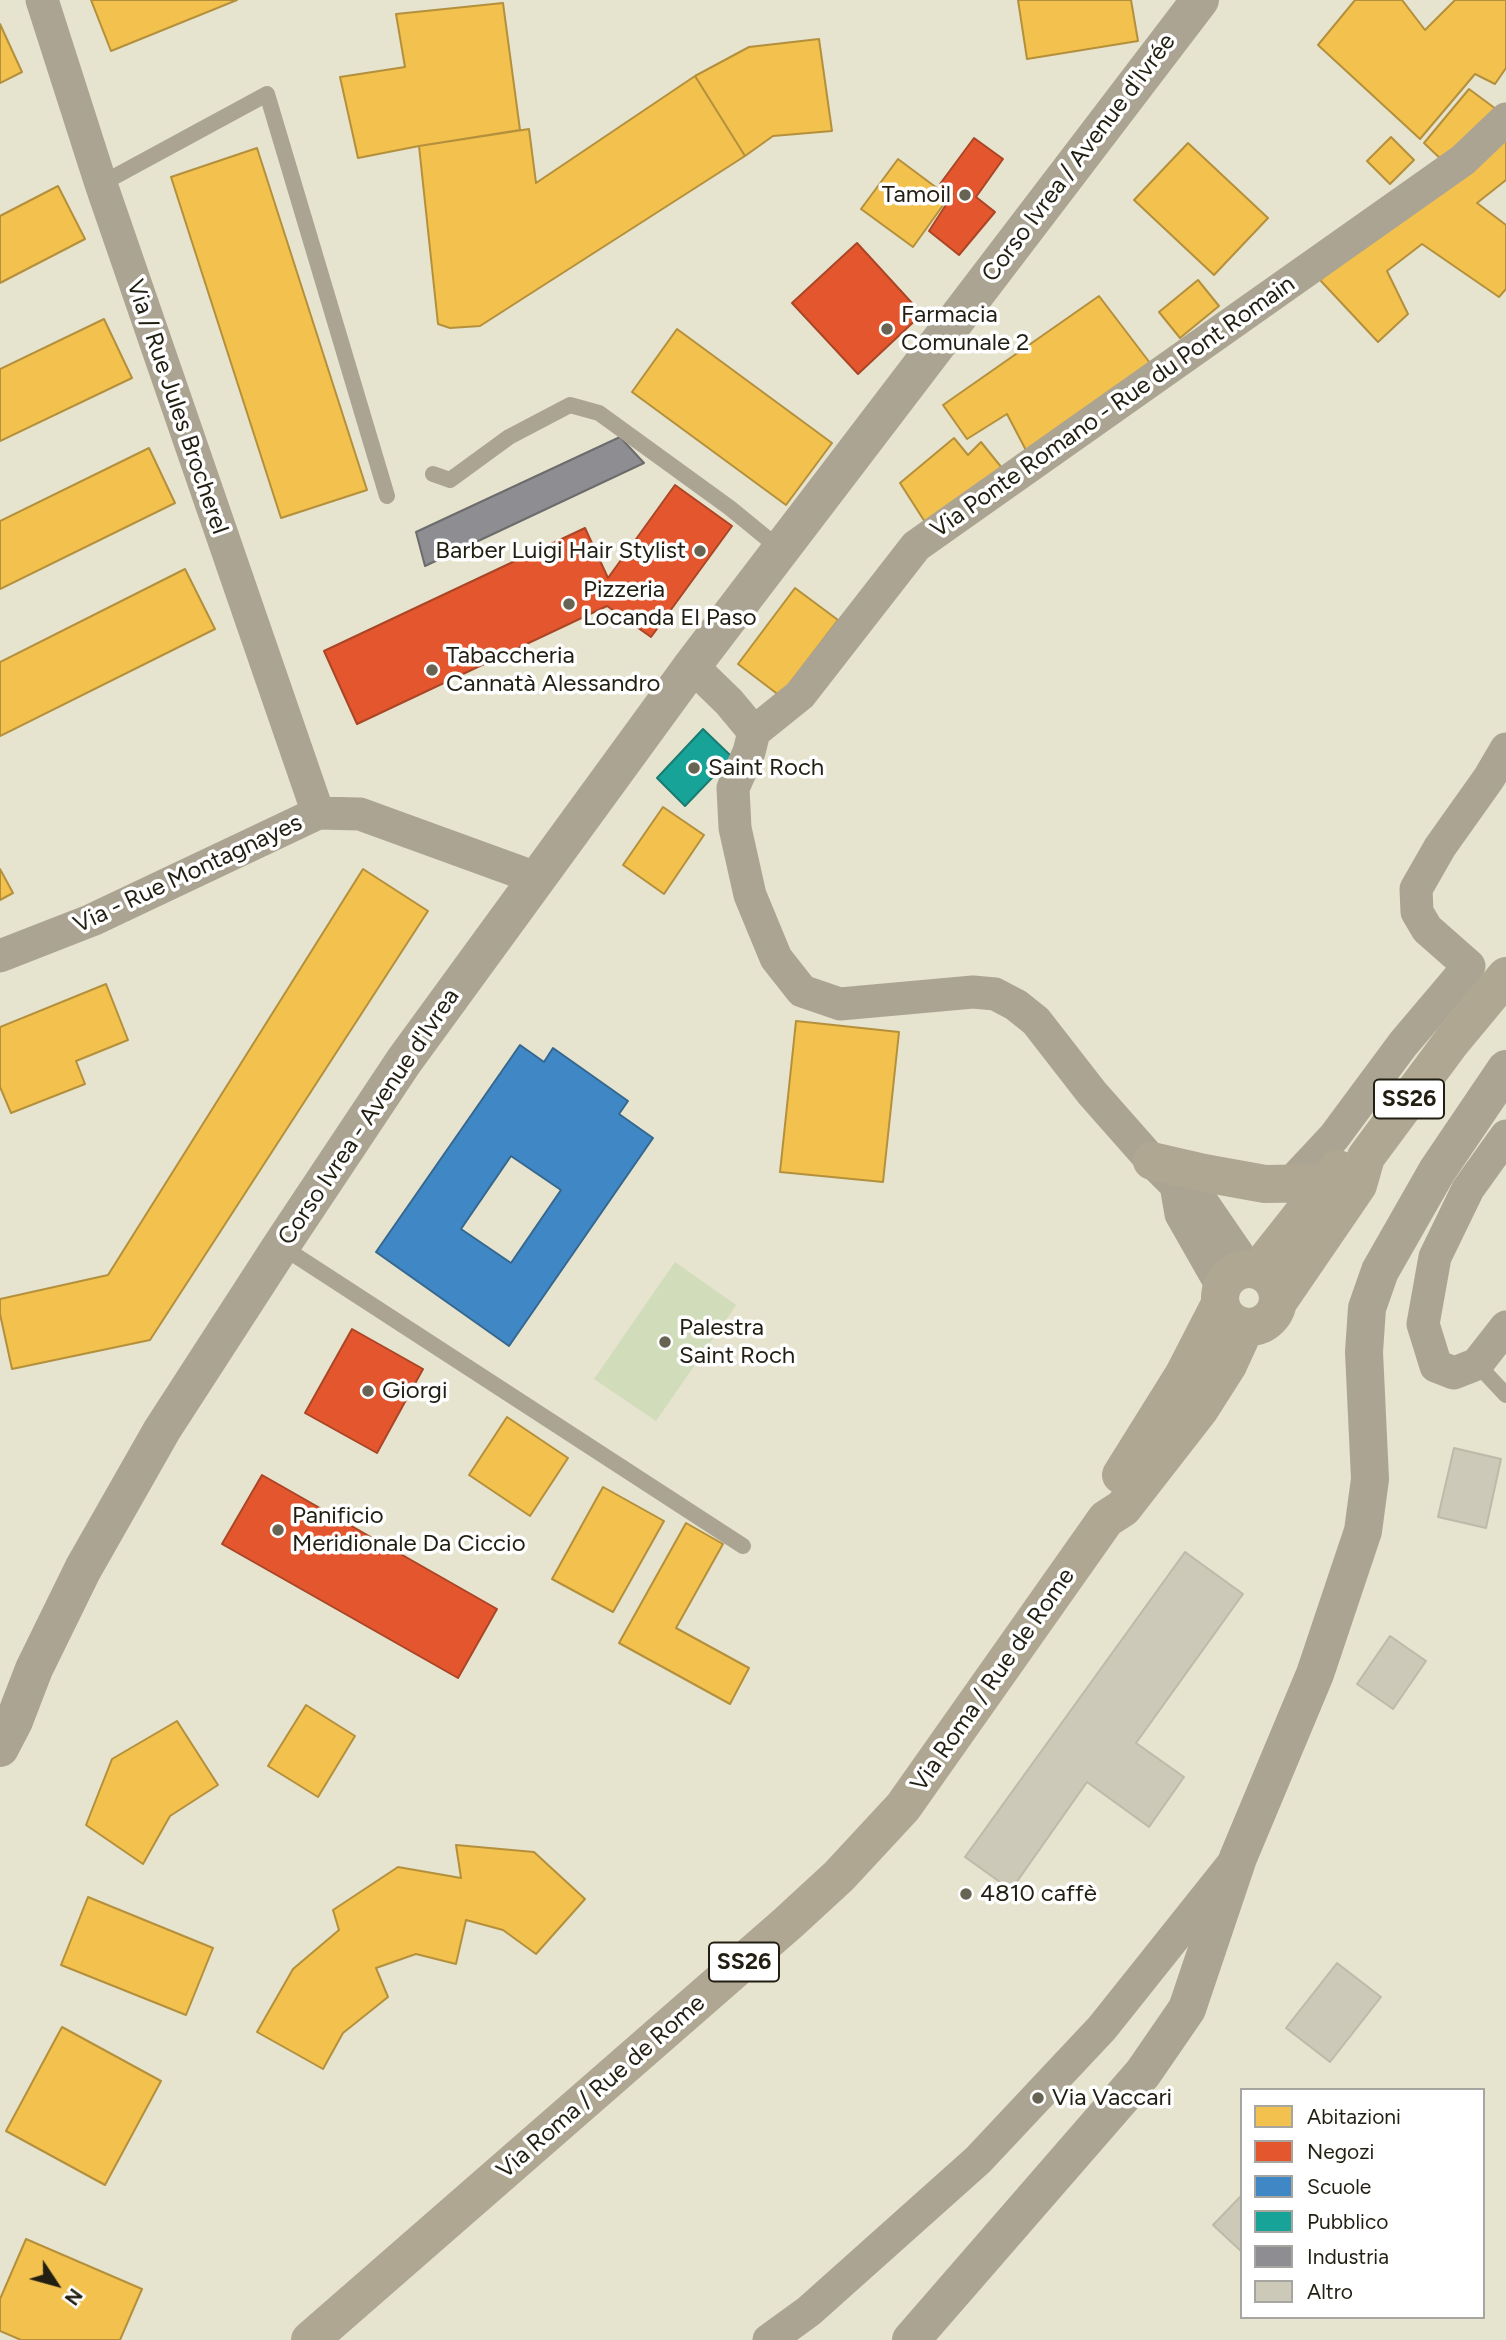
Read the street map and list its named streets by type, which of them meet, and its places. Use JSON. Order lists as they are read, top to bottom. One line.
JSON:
{"streets":{"main road":["SS26","Via Roma / Rue de Rome"],"street":["Corso Ivrea / Avenue d'Ivrée","Via / Rue Jules Brocherel","Via Ponte Romano - Rue du Pont Romain","Via - Rue Montagnayes","Corso Ivrea - Avenue d'Ivrea"]},"crossings":[["Corso Ivrea / Avenue d'Ivrée","Corso Ivrea - Avenue d'Ivrea"],["Via / Rue Jules Brocherel","Via - Rue Montagnayes"],["Via - Rue Montagnayes","Corso Ivrea - Avenue d'Ivrea"]],"places":["Tamoil","Farmacia Comunale 2","Barber Luigi Hair Stylist","Pizzeria Locanda El Paso","Tabaccheria Cannatà Alessandro","Saint Roch","Palestra Saint Roch","Giorgi","Panificio Meridionale Da Ciccio","4810 caffè","Via Vaccari"],"legend":["Abitazioni","Negozi","Scuole","Pubblico","Industria","Altro"],"north":"bottom right"}
